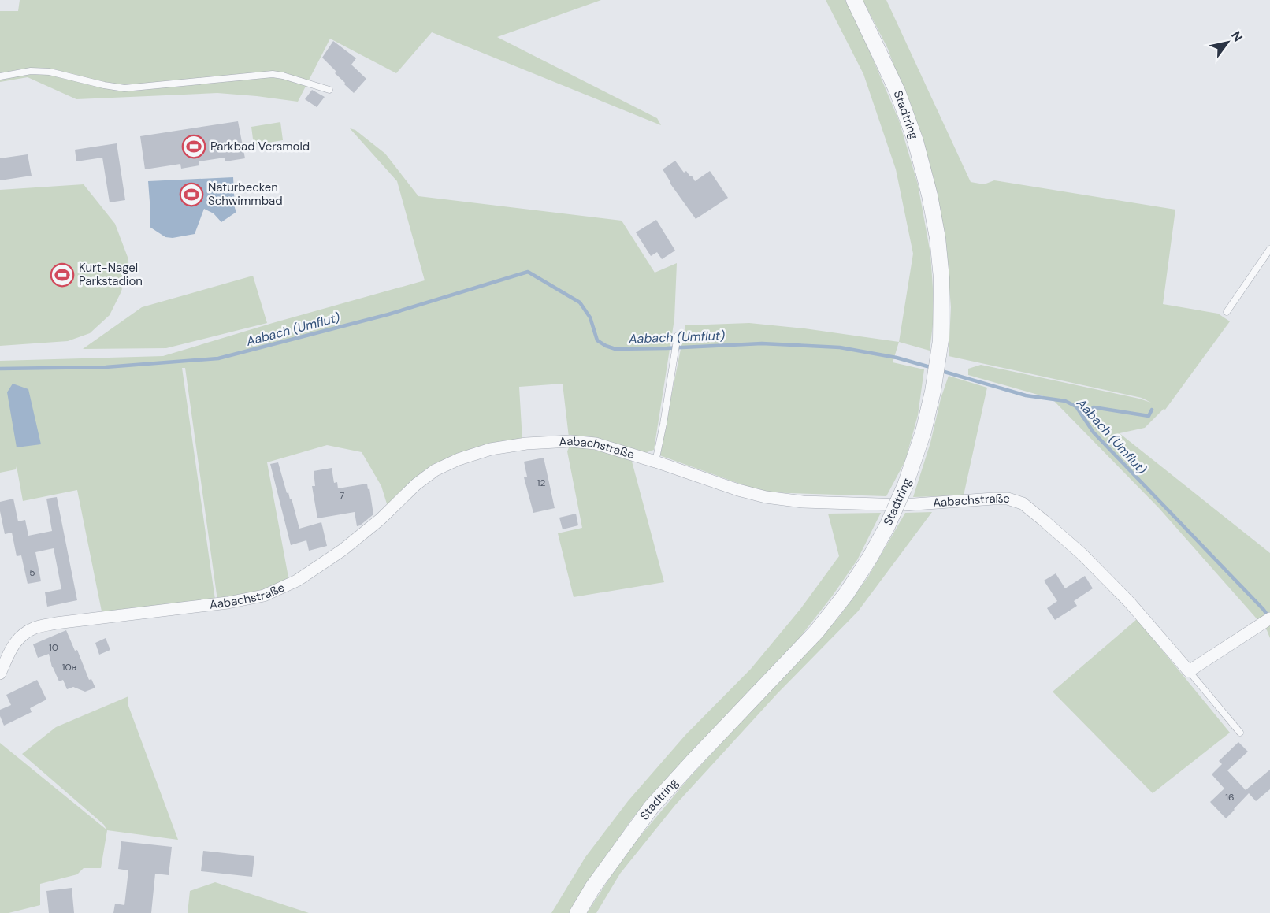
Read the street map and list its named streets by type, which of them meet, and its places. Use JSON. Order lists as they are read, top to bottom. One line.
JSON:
{"streets":{"street":["Stadtring","Aabachstraße"]},"water":["Aabach (Umflut)"],"places":{"sports":["Parkbad Versmold","Naturbecken Schwimmbad","Kurt-Nagel Parkstadion"]},"house_numbers":["12","7","5","10","10a","16"],"north":"top right"}
